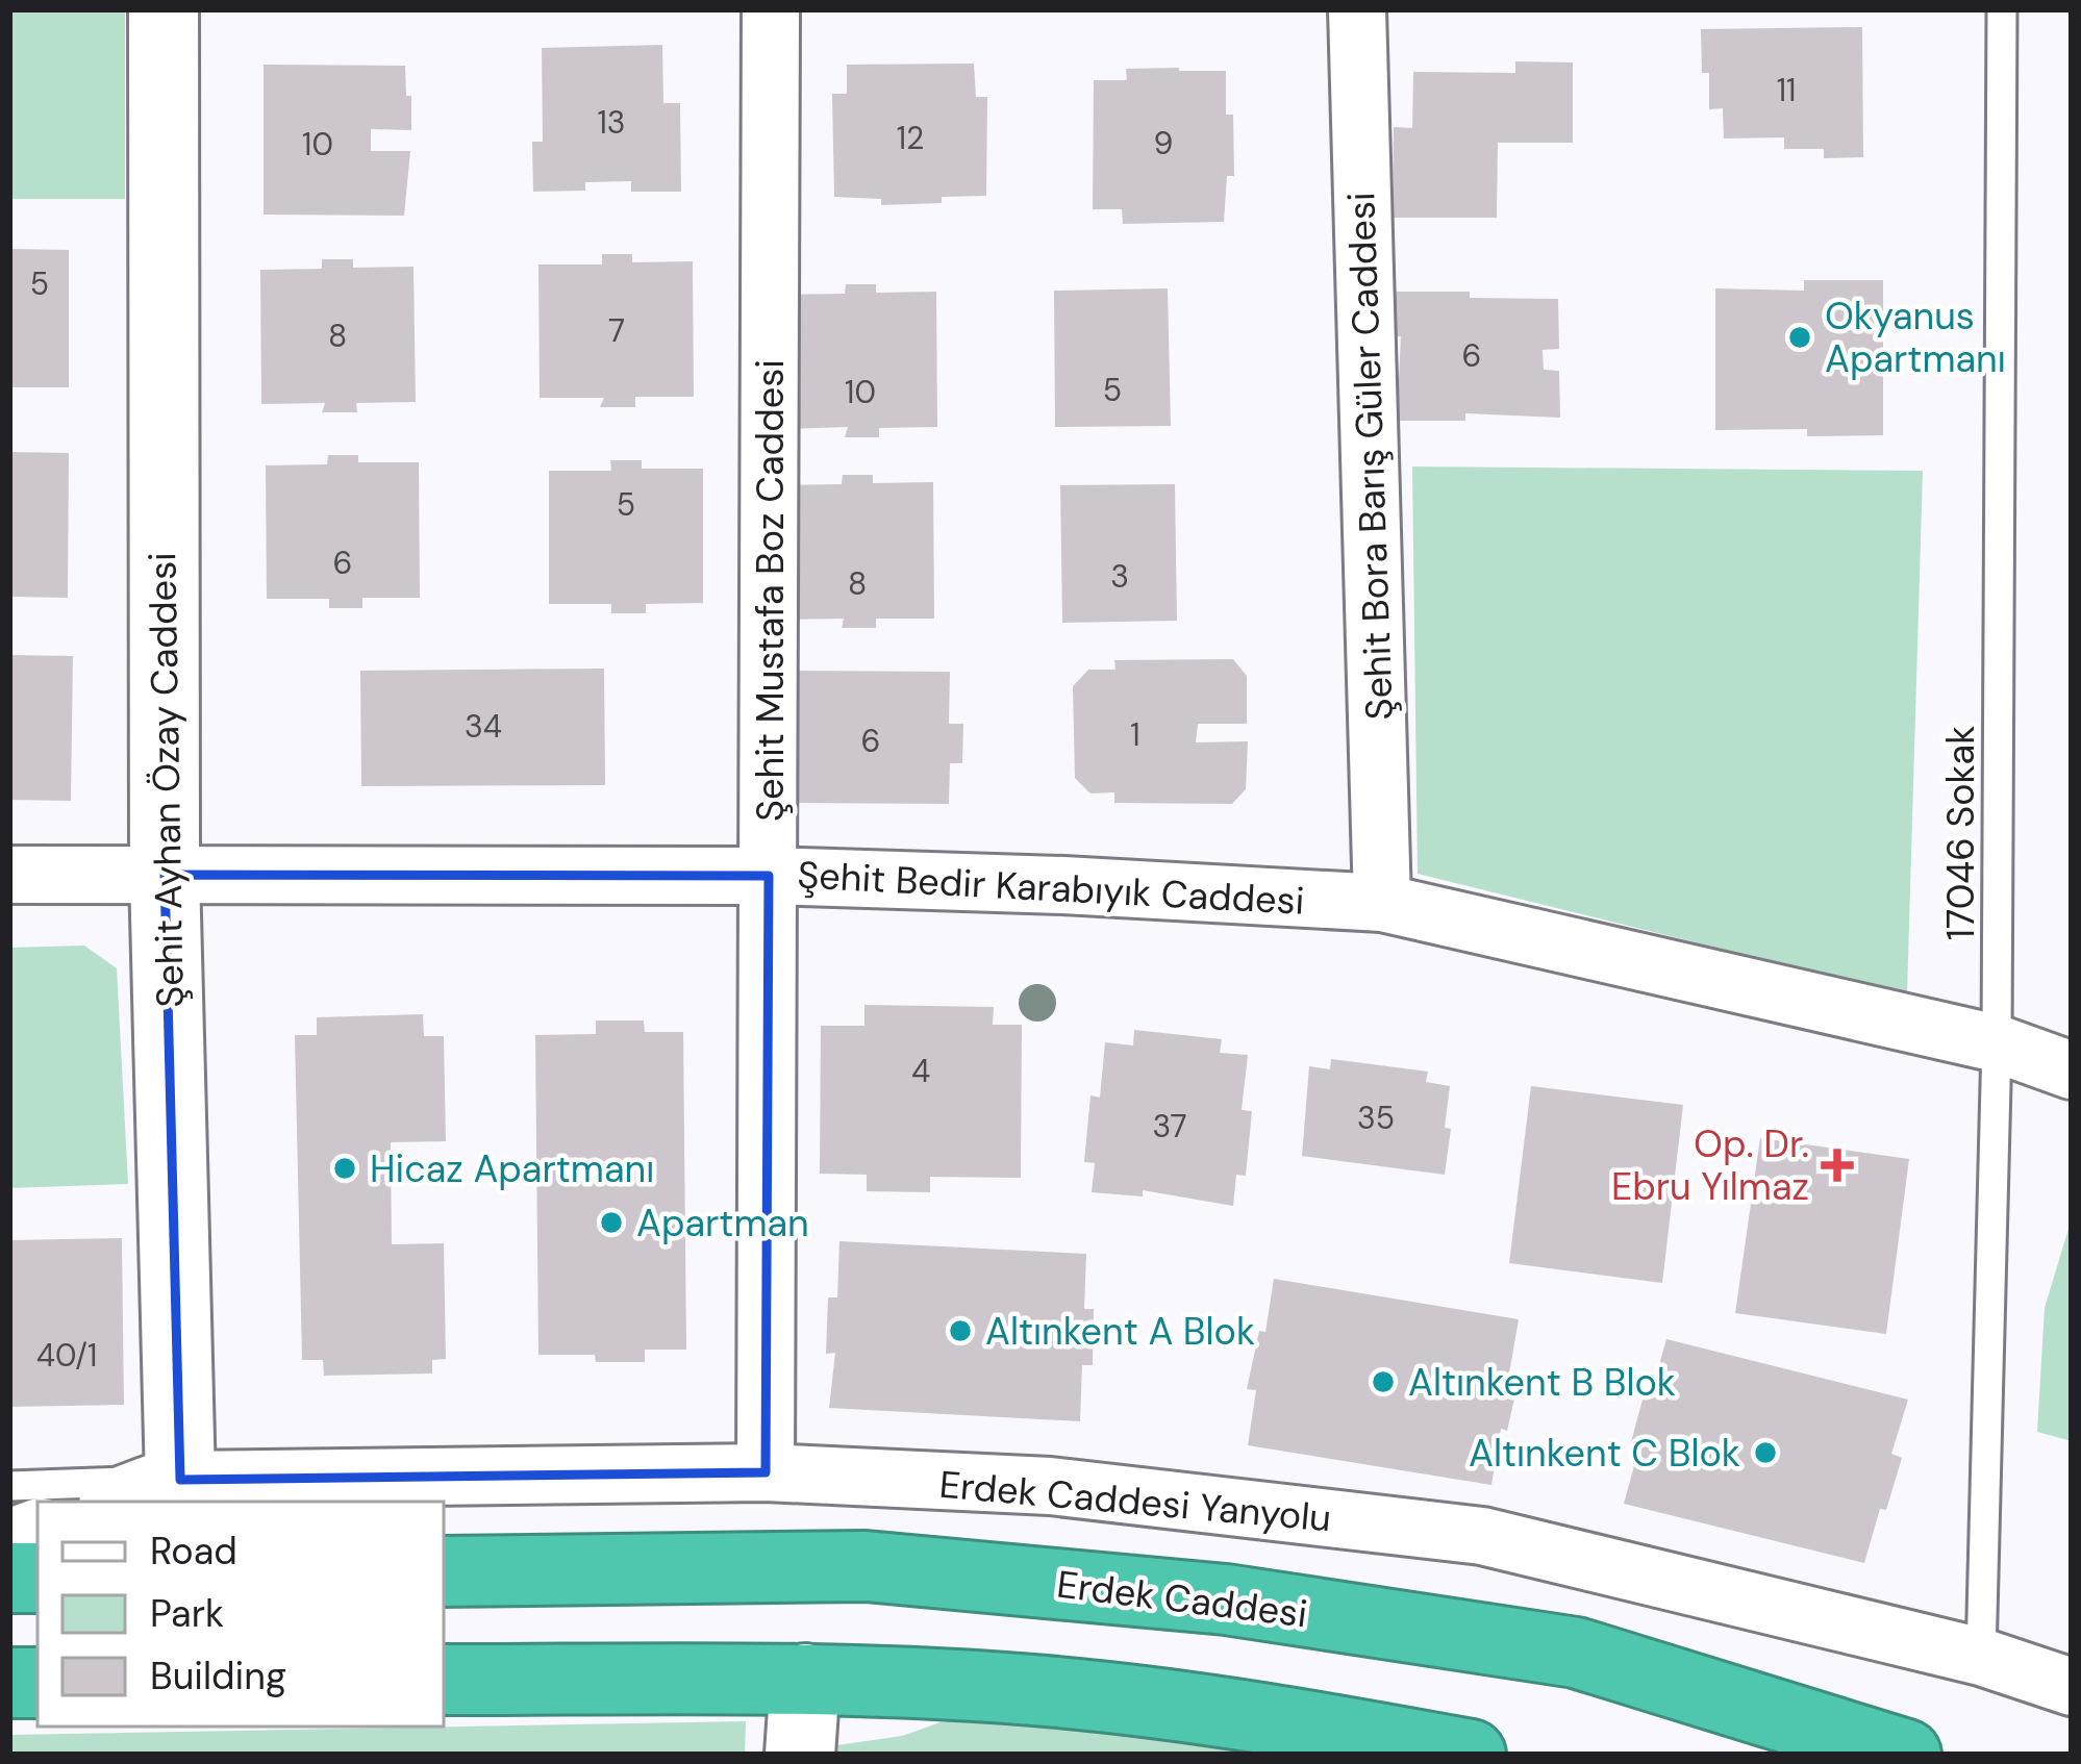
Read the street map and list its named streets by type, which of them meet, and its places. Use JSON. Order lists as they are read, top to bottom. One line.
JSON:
{"streets":{"highway":["Erdek Caddesi"],"main road":["Şehit Ayhan Özay Caddesi"],"street":["Şehit Bora Barış Güler Caddesi","Şehit Mustafa Boz Caddesi","Şehit Bedir Karabıyık Caddesi","Erdek Caddesi Yanyolu"],"lane":["17046 Sokak"]},"crossings":[["Şehit Bora Barış Güler Caddesi","Şehit Bedir Karabıyık Caddesi"],["Şehit Mustafa Boz Caddesi","Şehit Bedir Karabıyık Caddesi"],["Şehit Mustafa Boz Caddesi","Erdek Caddesi Yanyolu"],["Şehit Ayhan Özay Caddesi","Şehit Bedir Karabıyık Caddesi"],["Şehit Ayhan Özay Caddesi","Erdek Caddesi Yanyolu"],["17046 Sokak","Şehit Bedir Karabıyık Caddesi"],["17046 Sokak","Erdek Caddesi Yanyolu"]],"places":{"other":["Okyanus Apartmanı","Hicaz Apartmanı","Apartman","Altınkent A Blok","Altınkent B Blok","Altınkent C Blok"],"health":["Op. Dr. Ebru Yılmaz"]},"house_numbers":["11","13","12","9","10","5","7","8","6","5","10","5","6","3","8","34","1","6","4","35","37","40/1"],"legend":["Road","Park","Building"]}
